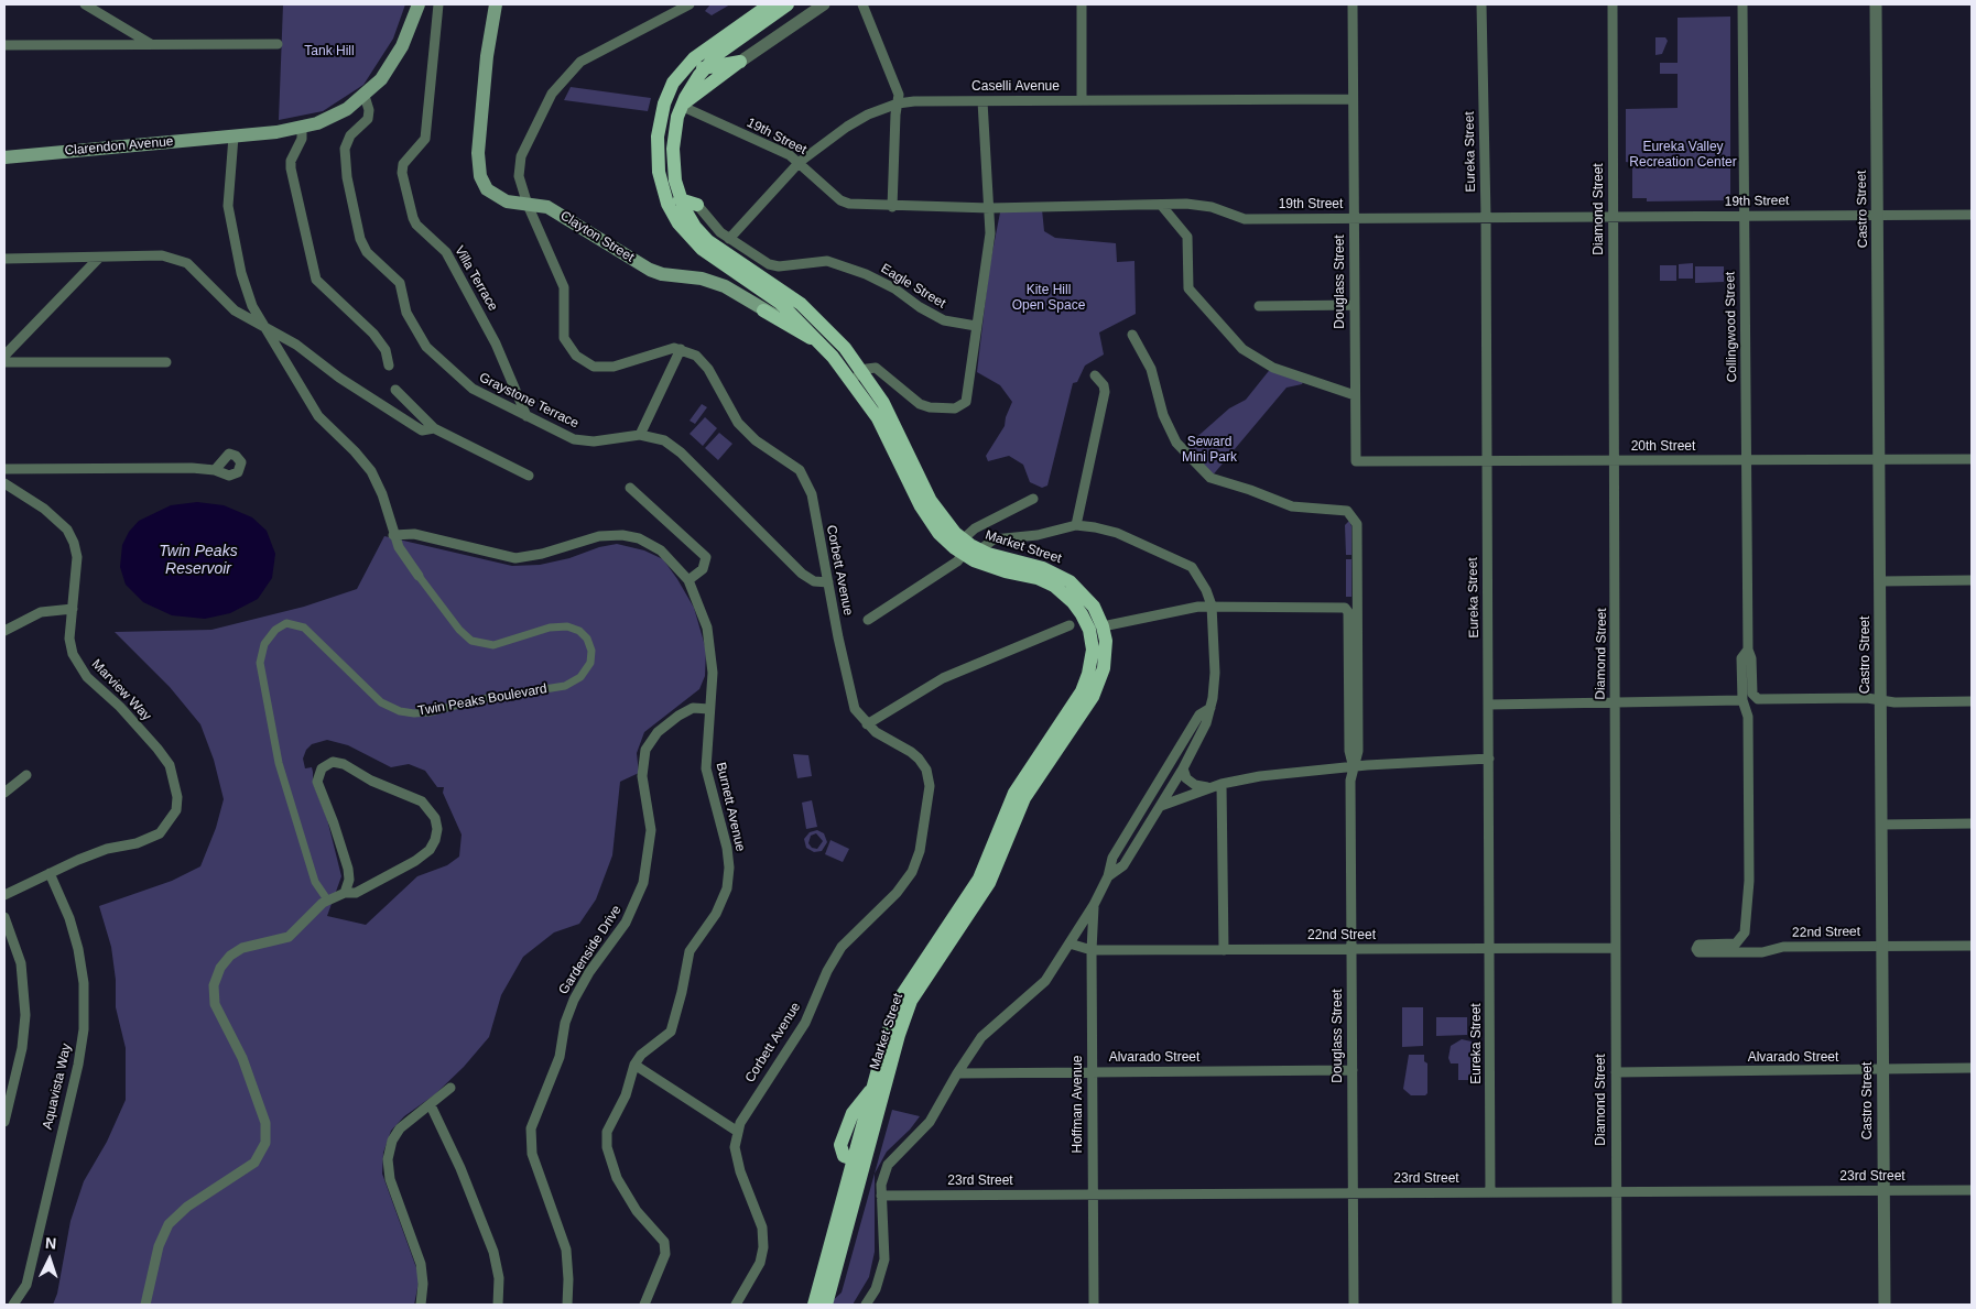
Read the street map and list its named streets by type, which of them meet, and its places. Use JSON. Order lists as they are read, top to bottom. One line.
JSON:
{"streets":{"main road":["Clarendon Avenue","Clayton Street","Market Street"],"street":["Caselli Avenue","19th Street","Eureka Street","Diamond Street","Castro Street","Villa Terrace","Douglass Street","Eagle Street","Collingwood Street","Graystone Terrace","20th Street","Corbett Avenue","Marview Way","Twin Peaks Boulevard","Burnett Avenue","22nd Street","Gardenside Drive","Alvarado Street","Aquavista Way","Hoffman Avenue","23rd Street"]},"crossings":[["Caselli Avenue","19th Street"],["Caselli Avenue","Douglass Street"],["Caselli Avenue","Eagle Street"],["19th Street","Eureka Street"],["19th Street","Diamond Street"],["19th Street","Castro Street"],["19th Street","Douglass Street"],["19th Street","Collingwood Street"],["19th Street","Market Street"],["Clarendon Avenue","Twin Peaks Boulevard"],["Eureka Street","20th Street"],["Eureka Street","22nd Street"],["Eureka Street","23rd Street"],["Diamond Street","20th Street"],["Diamond Street","22nd Street"],["Diamond Street","Alvarado Street"],["Diamond Street","23rd Street"],["Castro Street","Collingwood Street"],["Castro Street","20th Street"],["Castro Street","22nd Street"],["Castro Street","Alvarado Street"],["Castro Street","23rd Street"],["Villa Terrace","Graystone Terrace"],["Douglass Street","20th Street"],["Douglass Street","22nd Street"],["Douglass Street","Alvarado Street"],["Douglass Street","23rd Street"],["Collingwood Street","20th Street"],["Collingwood Street","22nd Street"],["Graystone Terrace","Corbett Avenue"],["Marview Way","Aquavista Way"],["Twin Peaks Boulevard","Burnett Avenue"],["Burnett Avenue","Gardenside Drive"],["22nd Street","Hoffman Avenue"],["Alvarado Street","Hoffman Avenue"],["Hoffman Avenue","23rd Street"]],"water":["Twin Peaks Reservoir"],"parks":["Tank Hill","Eureka Valley Recreation Center","Kite Hill Open Space","Seward Mini Park"],"north":"top"}
